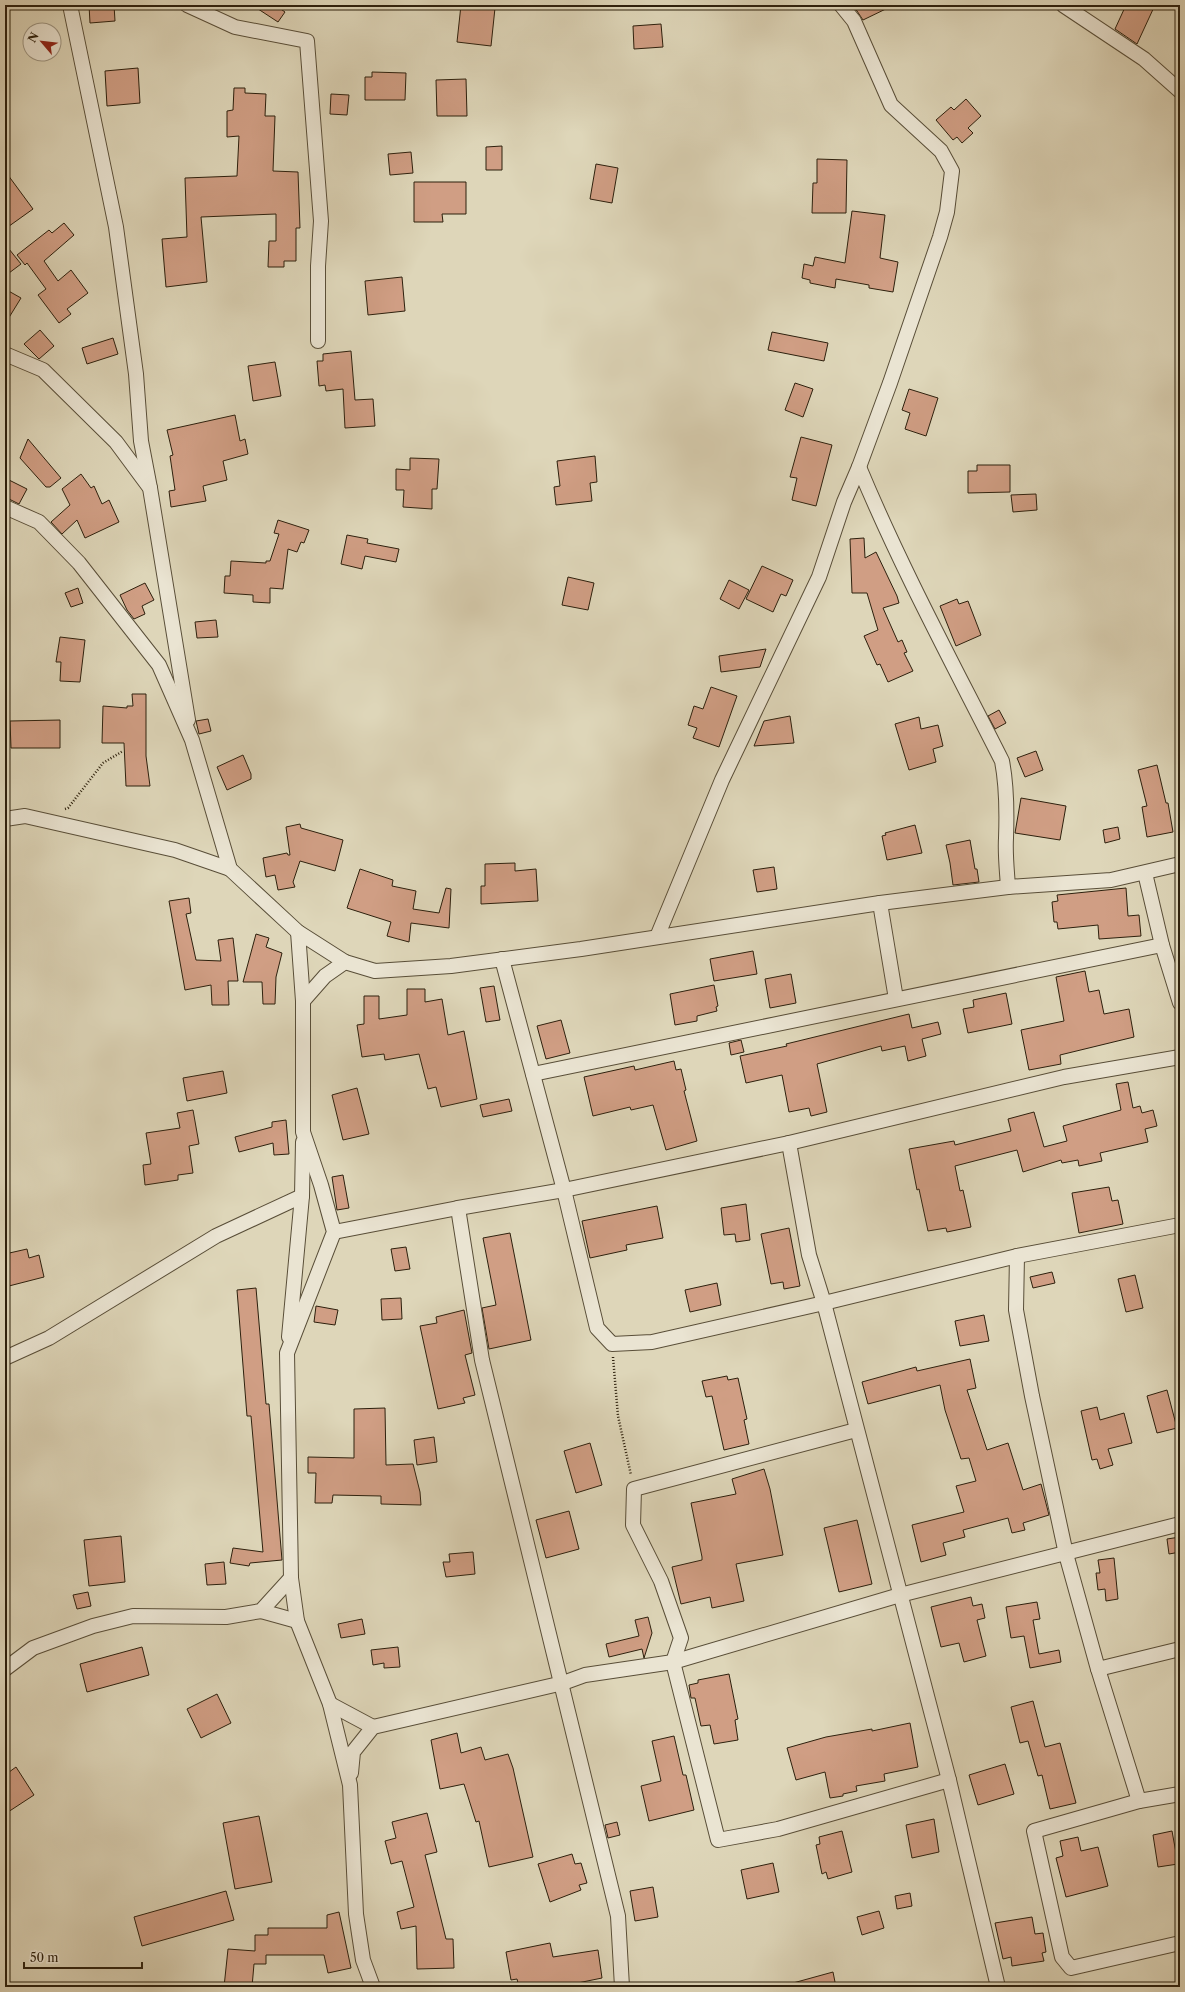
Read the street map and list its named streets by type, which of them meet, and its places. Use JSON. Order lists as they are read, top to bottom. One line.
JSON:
{"scale_bar":"50 m","north":"top left"}
